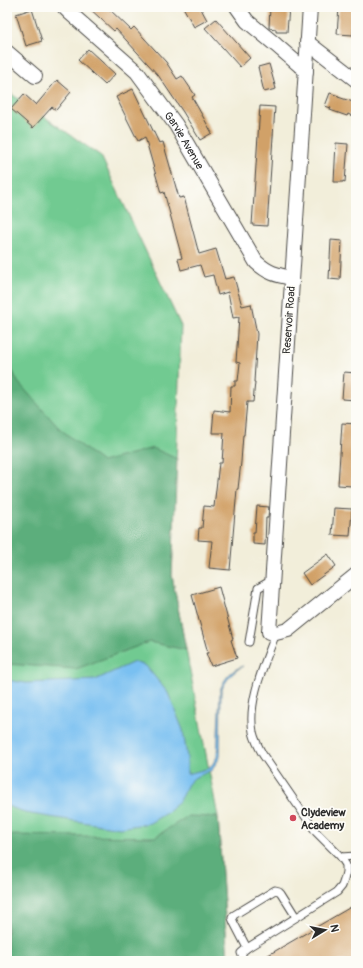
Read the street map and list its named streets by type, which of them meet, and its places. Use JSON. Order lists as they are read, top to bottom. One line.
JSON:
{"streets":{"street":["Garvie Avenue","Reservoir Road"]},"crossings":[["Garvie Avenue","Reservoir Road"]],"places":["Clydeview Academy"],"north":"right"}
